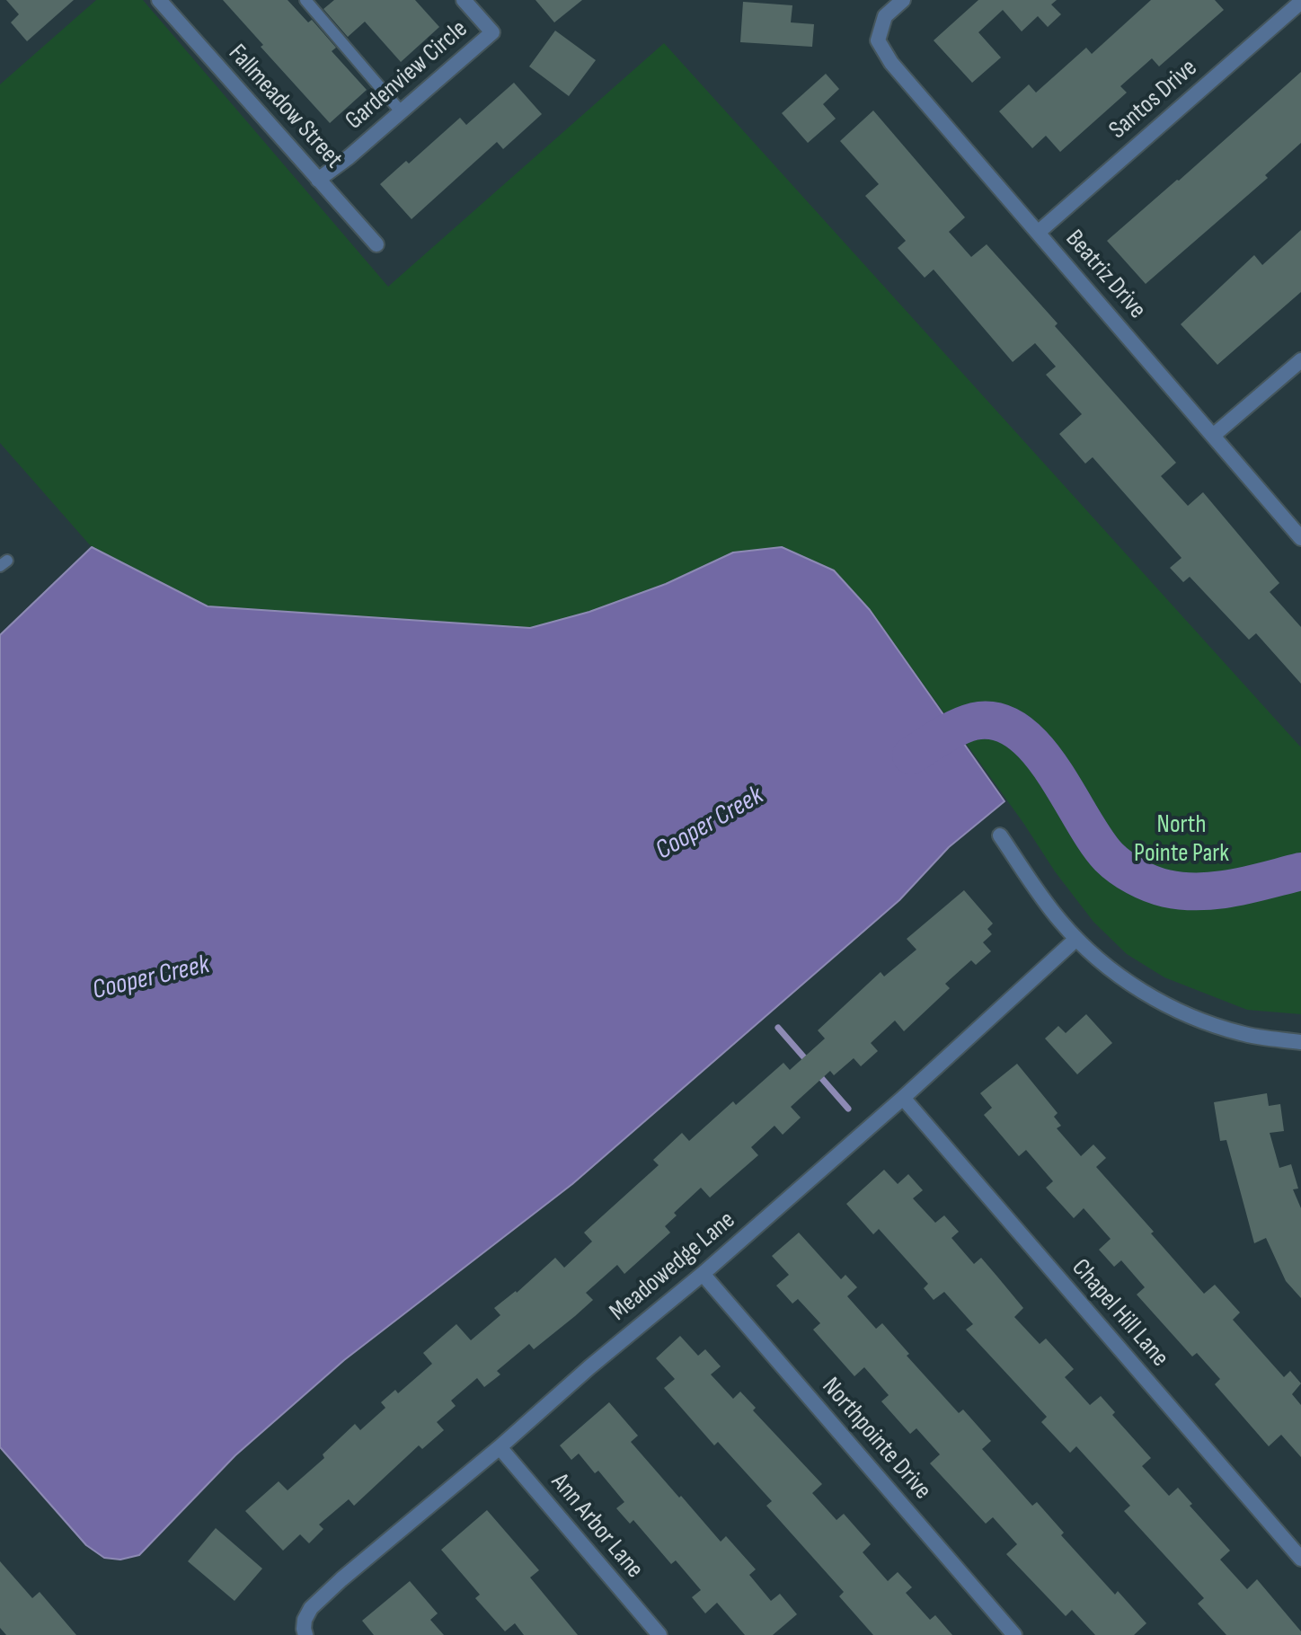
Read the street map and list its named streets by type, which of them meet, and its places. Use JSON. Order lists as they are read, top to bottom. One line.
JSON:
{"streets":{"street":["Gardenview Circle","Santos Drive","Fallmeadow Street","Beatriz Drive","Meadowedge Lane","Chapel Hill Lane","Northpointe Drive","Ann Arbor Lane"]},"crossings":[["Gardenview Circle","Fallmeadow Street"],["Santos Drive","Beatriz Drive"],["Meadowedge Lane","Chapel Hill Lane"],["Meadowedge Lane","Northpointe Drive"],["Meadowedge Lane","Ann Arbor Lane"]],"water":["Cooper Creek"],"parks":["North Pointe Park"]}
